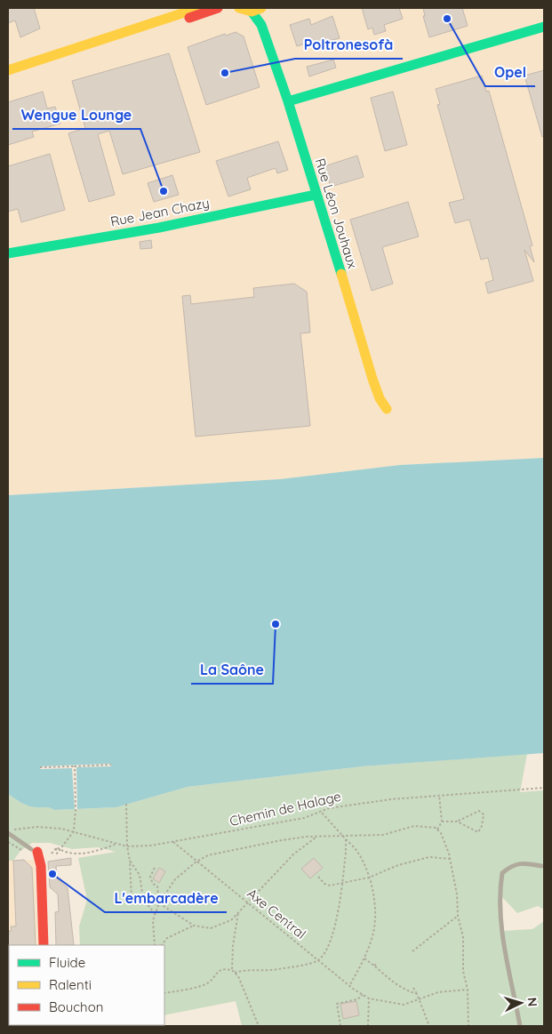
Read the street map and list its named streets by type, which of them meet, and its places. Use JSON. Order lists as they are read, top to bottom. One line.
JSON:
{"streets":{"street":["Rue Jean Chazy","Rue Léon Jouhaux"],"path":["Chemin de Halage","Axe Central"]},"crossings":[["Rue Jean Chazy","Rue Léon Jouhaux"],["Chemin de Halage","Axe Central"]],"places":["Opel","Poltronesofà","Wengue Lounge","La Saône","L'embarcadère"],"legend":["Fluide","Ralenti","Bouchon"],"north":"right"}
